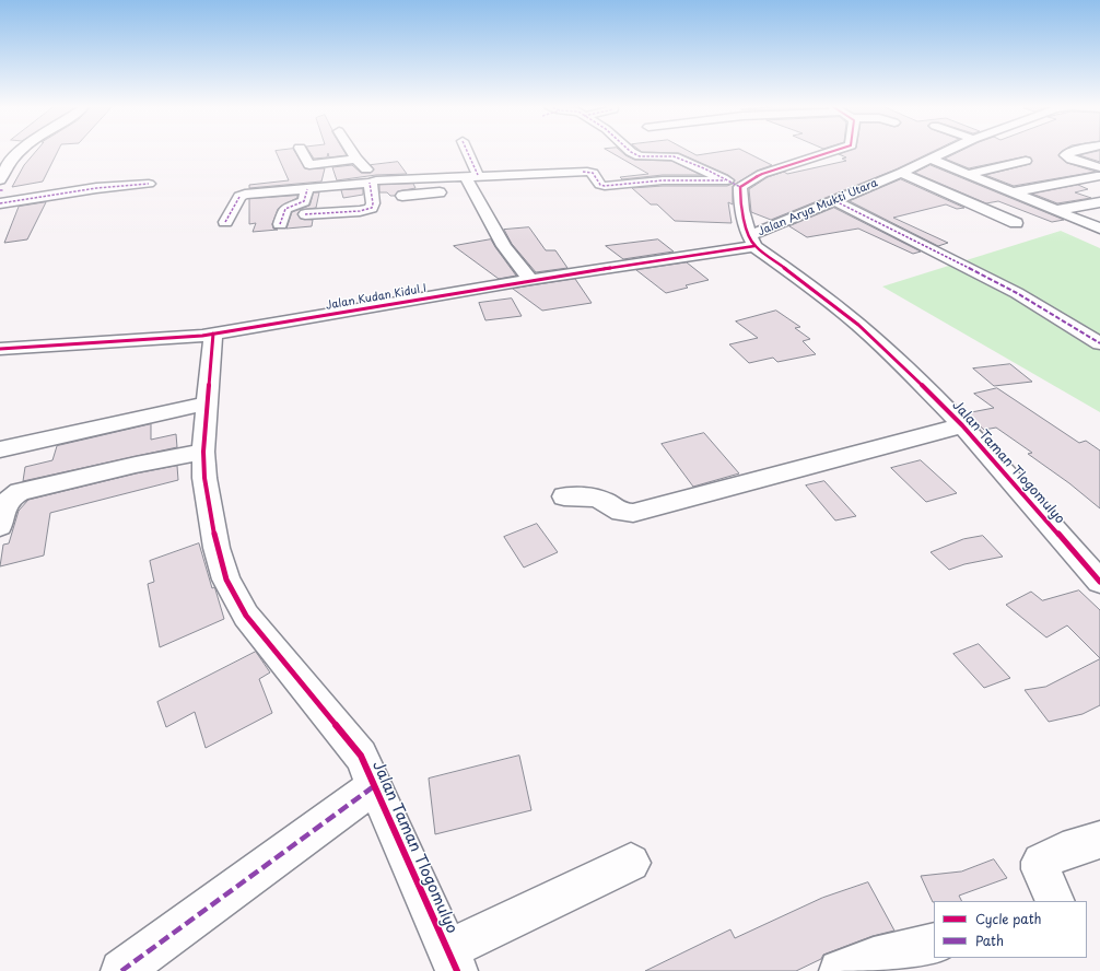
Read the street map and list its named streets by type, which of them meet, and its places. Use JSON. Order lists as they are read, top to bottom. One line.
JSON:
{"streets":{"street":["Jalan Arya Mukti Utara","Jalan Kudan Kidul I","Jalan Taman Tlogomulyo"]},"crossings":[["Jalan Arya Mukti Utara","Jalan Kudan Kidul I"],["Jalan Arya Mukti Utara","Jalan Taman Tlogomulyo"],["Jalan Kudan Kidul I","Jalan Taman Tlogomulyo"]],"legend":["Cycle path","Path"]}
